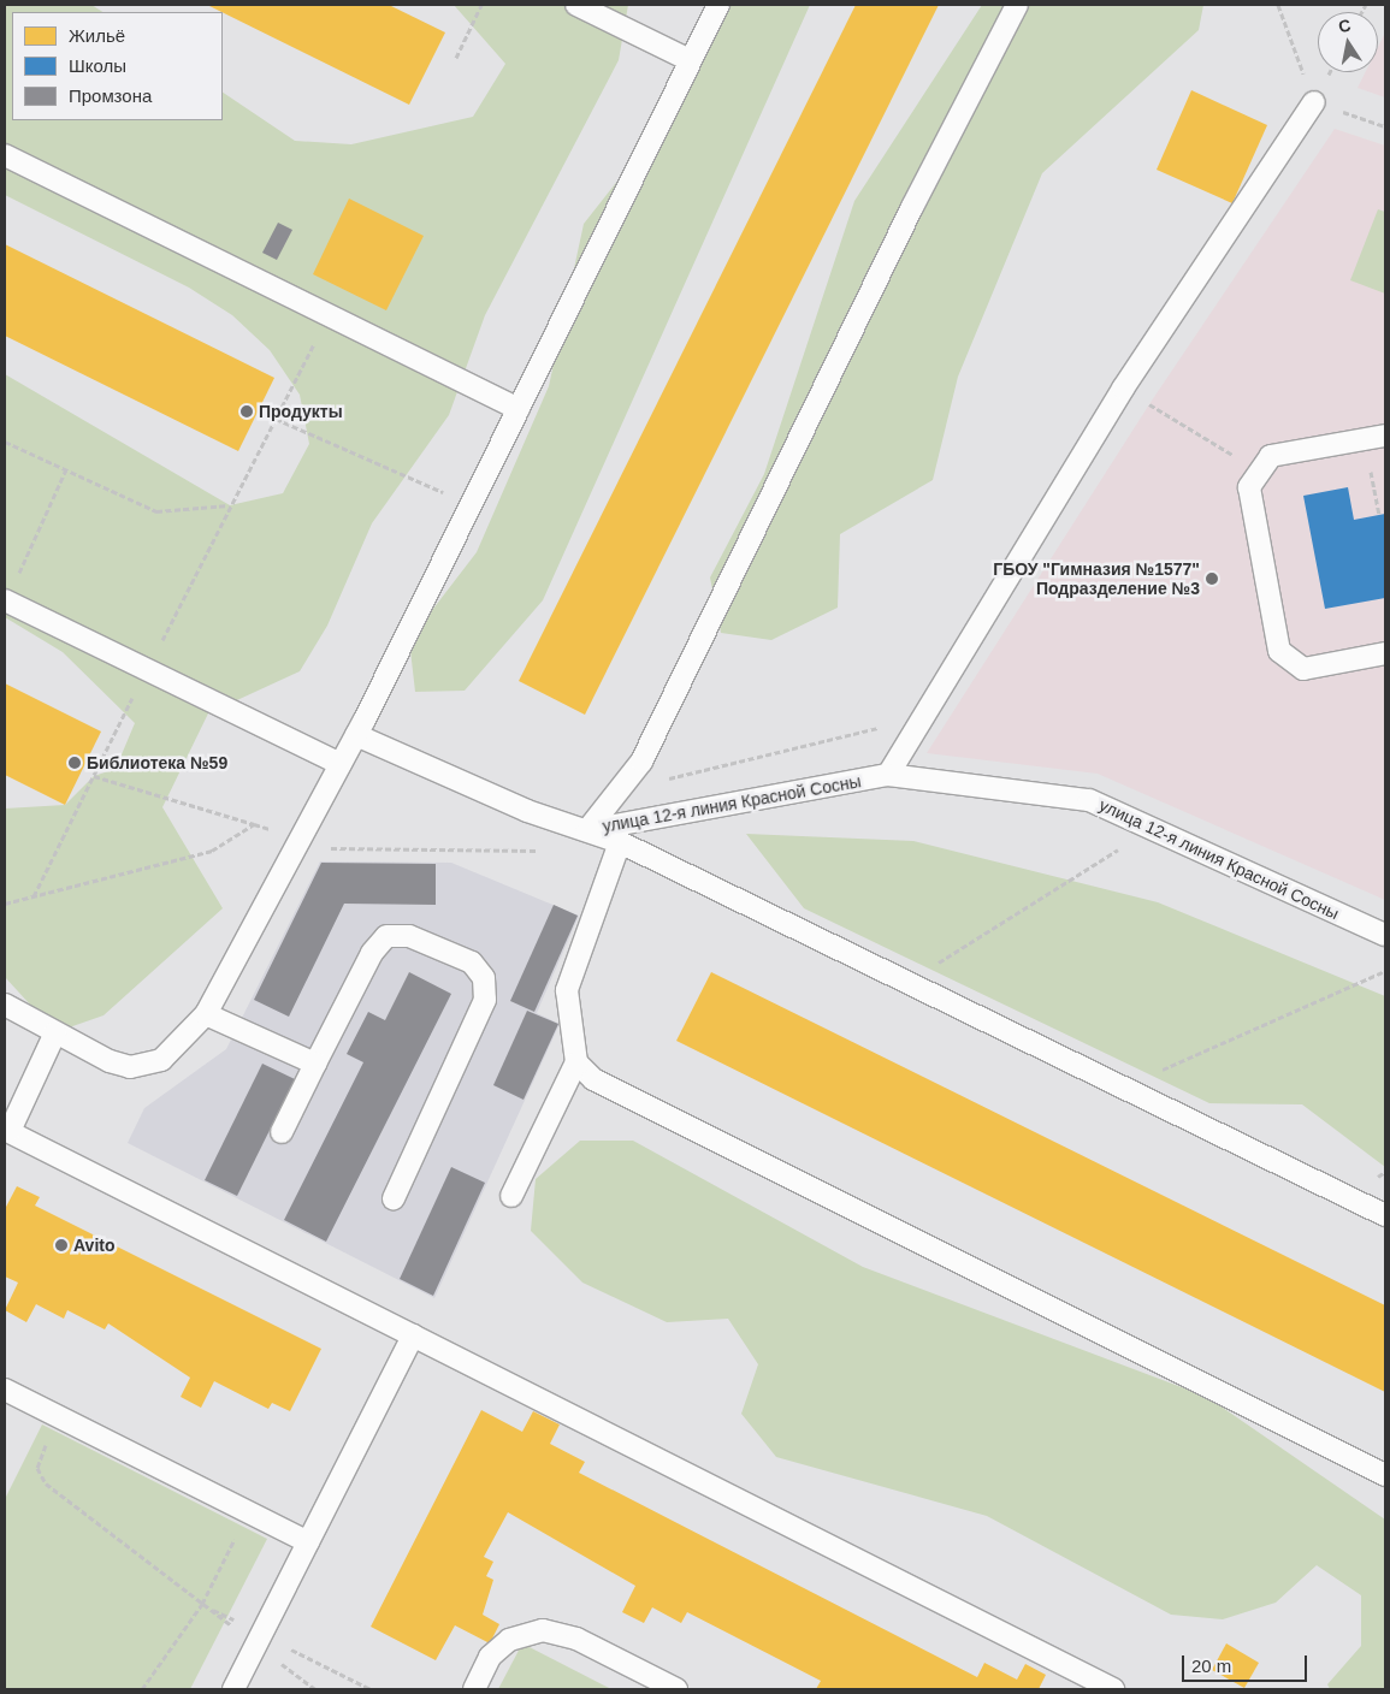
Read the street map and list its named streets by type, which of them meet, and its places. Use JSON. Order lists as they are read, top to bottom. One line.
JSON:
{"streets":{"lane":["улица 12-я линия Красной Сосны"]},"places":["Продукты","ГБОУ \"Гимназия №1577\" Подразделение №3","Библиотека №59","Avito"],"legend":["Жильё","Школы","Промзона"],"scale_bar":"20 m","north":"top"}
